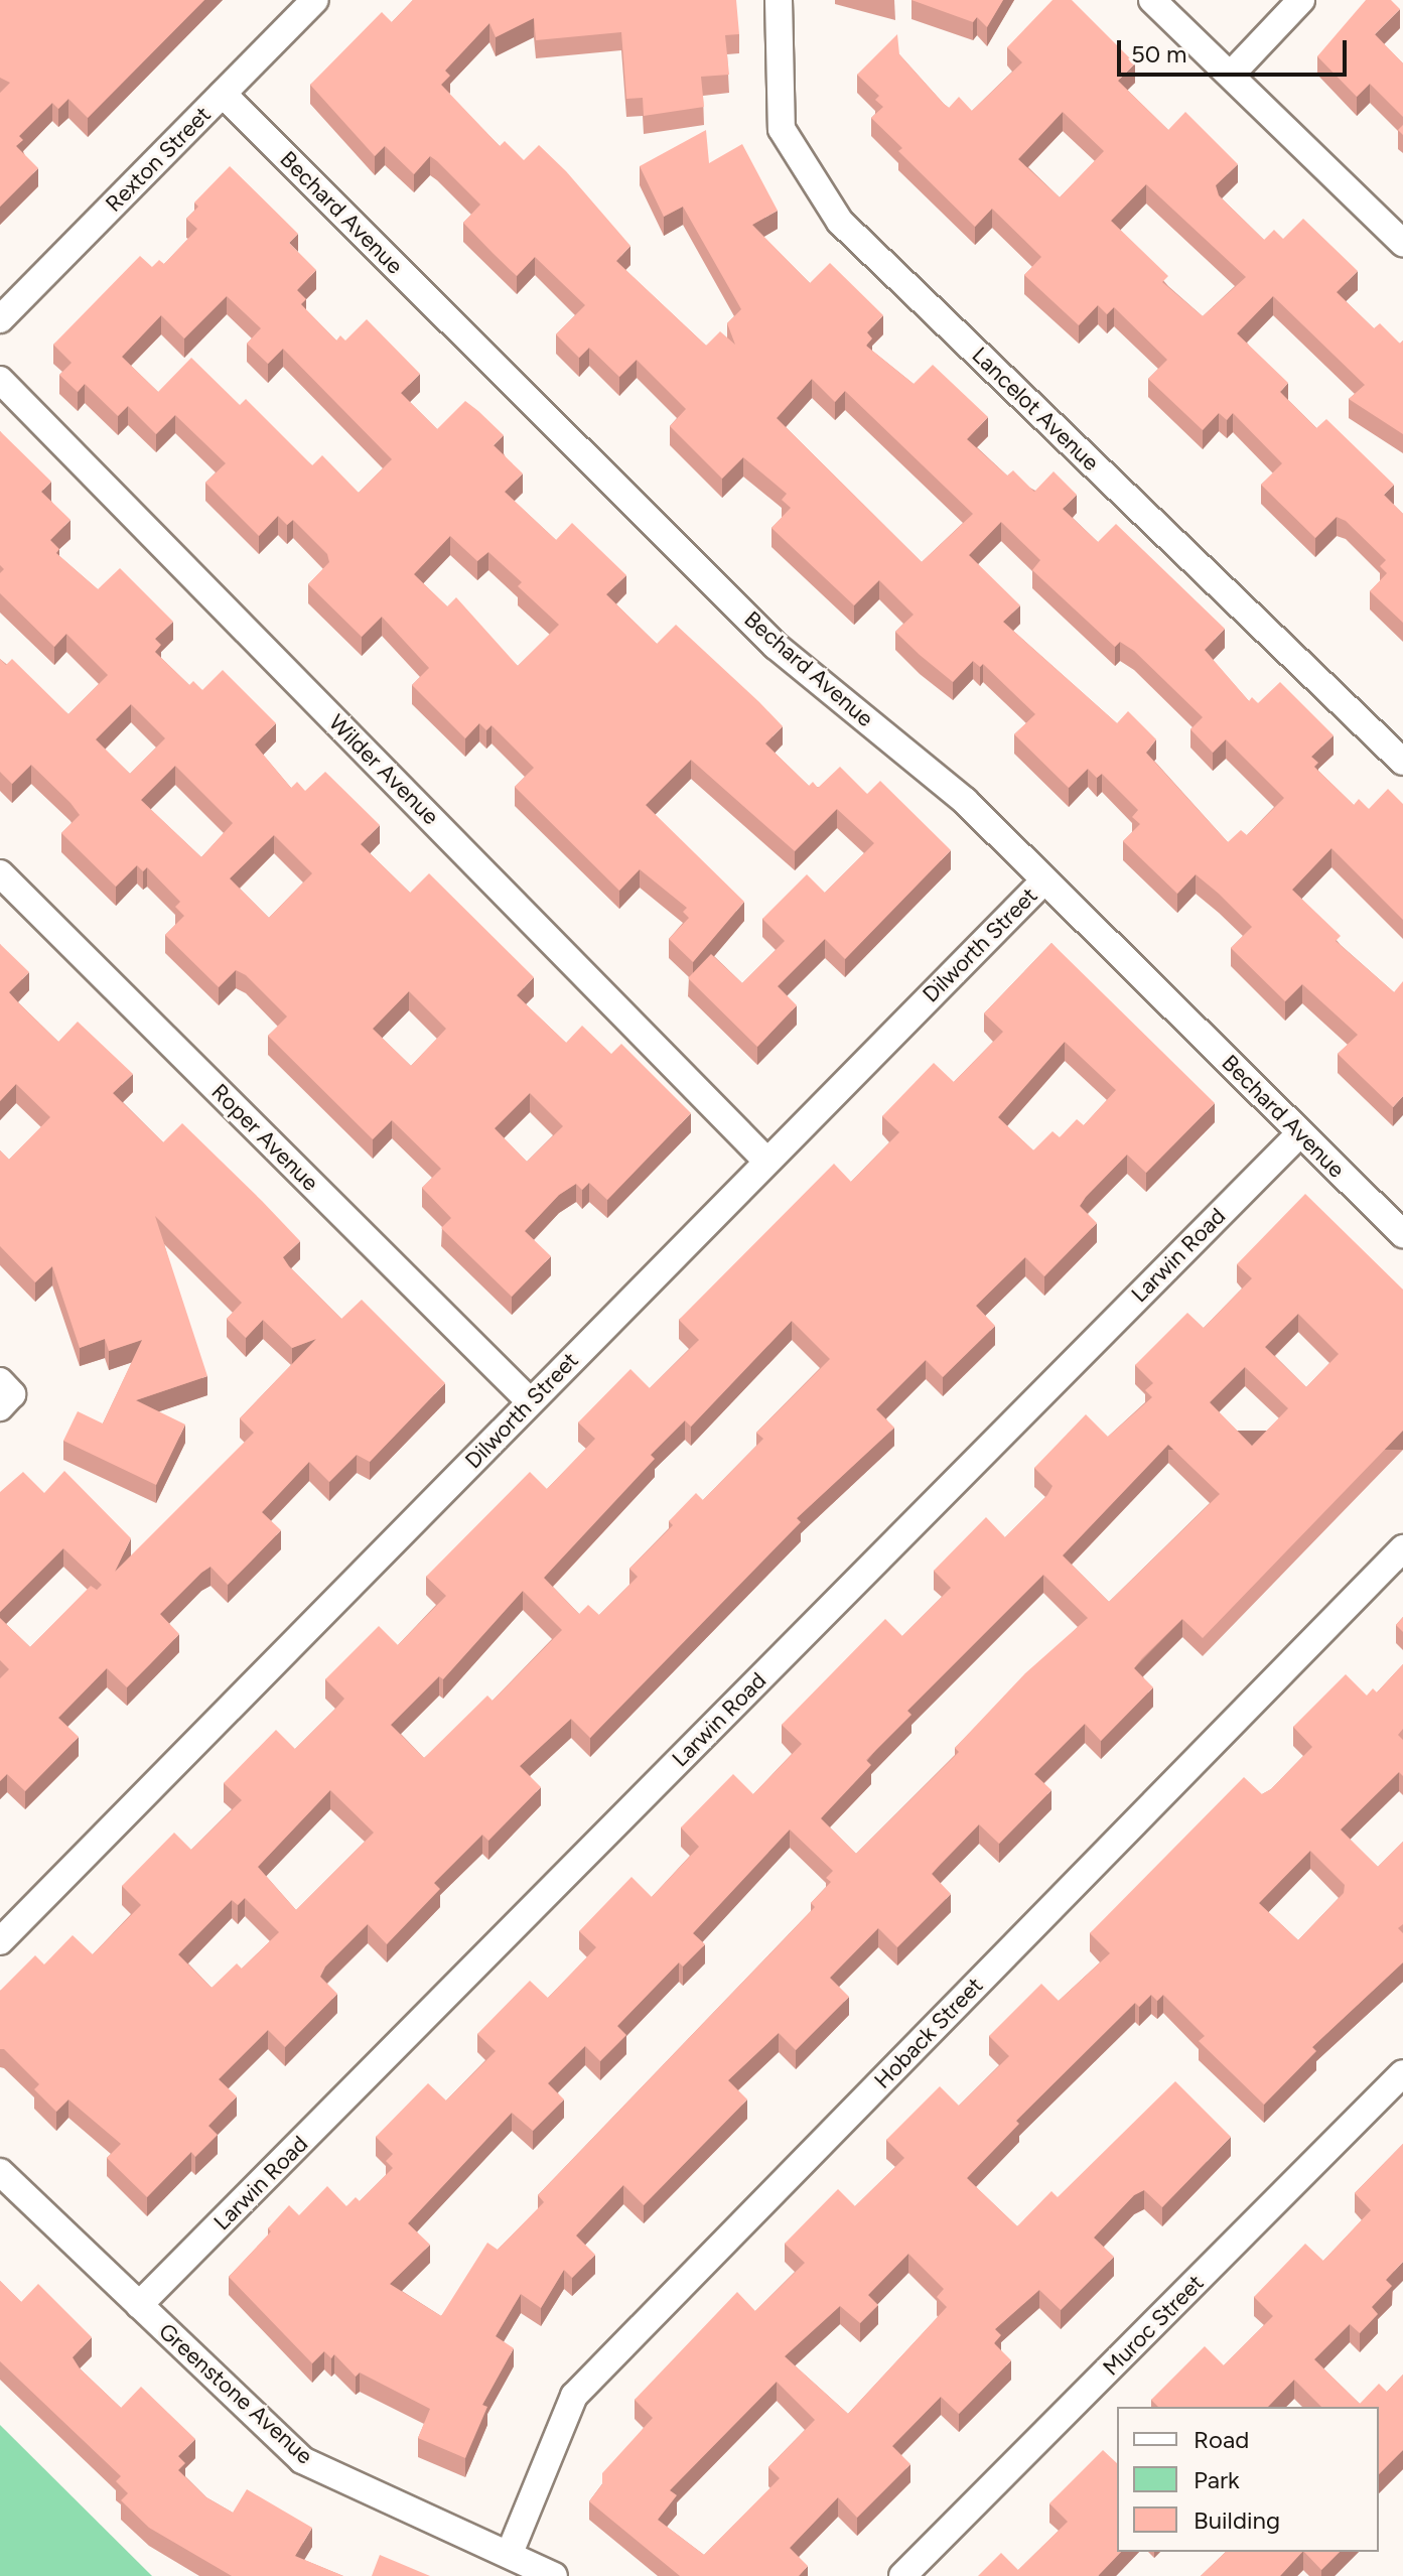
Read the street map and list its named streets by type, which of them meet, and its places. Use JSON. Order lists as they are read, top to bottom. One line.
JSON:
{"streets":{"street":["Rexton Street","Bechard Avenue","Lancelot Avenue","Wilder Avenue","Dilworth Street","Roper Avenue","Larwin Road","Hoback Street","Muroc Street","Greenstone Avenue"]},"crossings":[["Rexton Street","Bechard Avenue"],["Bechard Avenue","Dilworth Street"],["Bechard Avenue","Larwin Road"],["Wilder Avenue","Dilworth Street"],["Dilworth Street","Roper Avenue"],["Larwin Road","Greenstone Avenue"],["Hoback Street","Greenstone Avenue"]],"legend":["Road","Park","Building"],"scale_bar":"50 m"}
